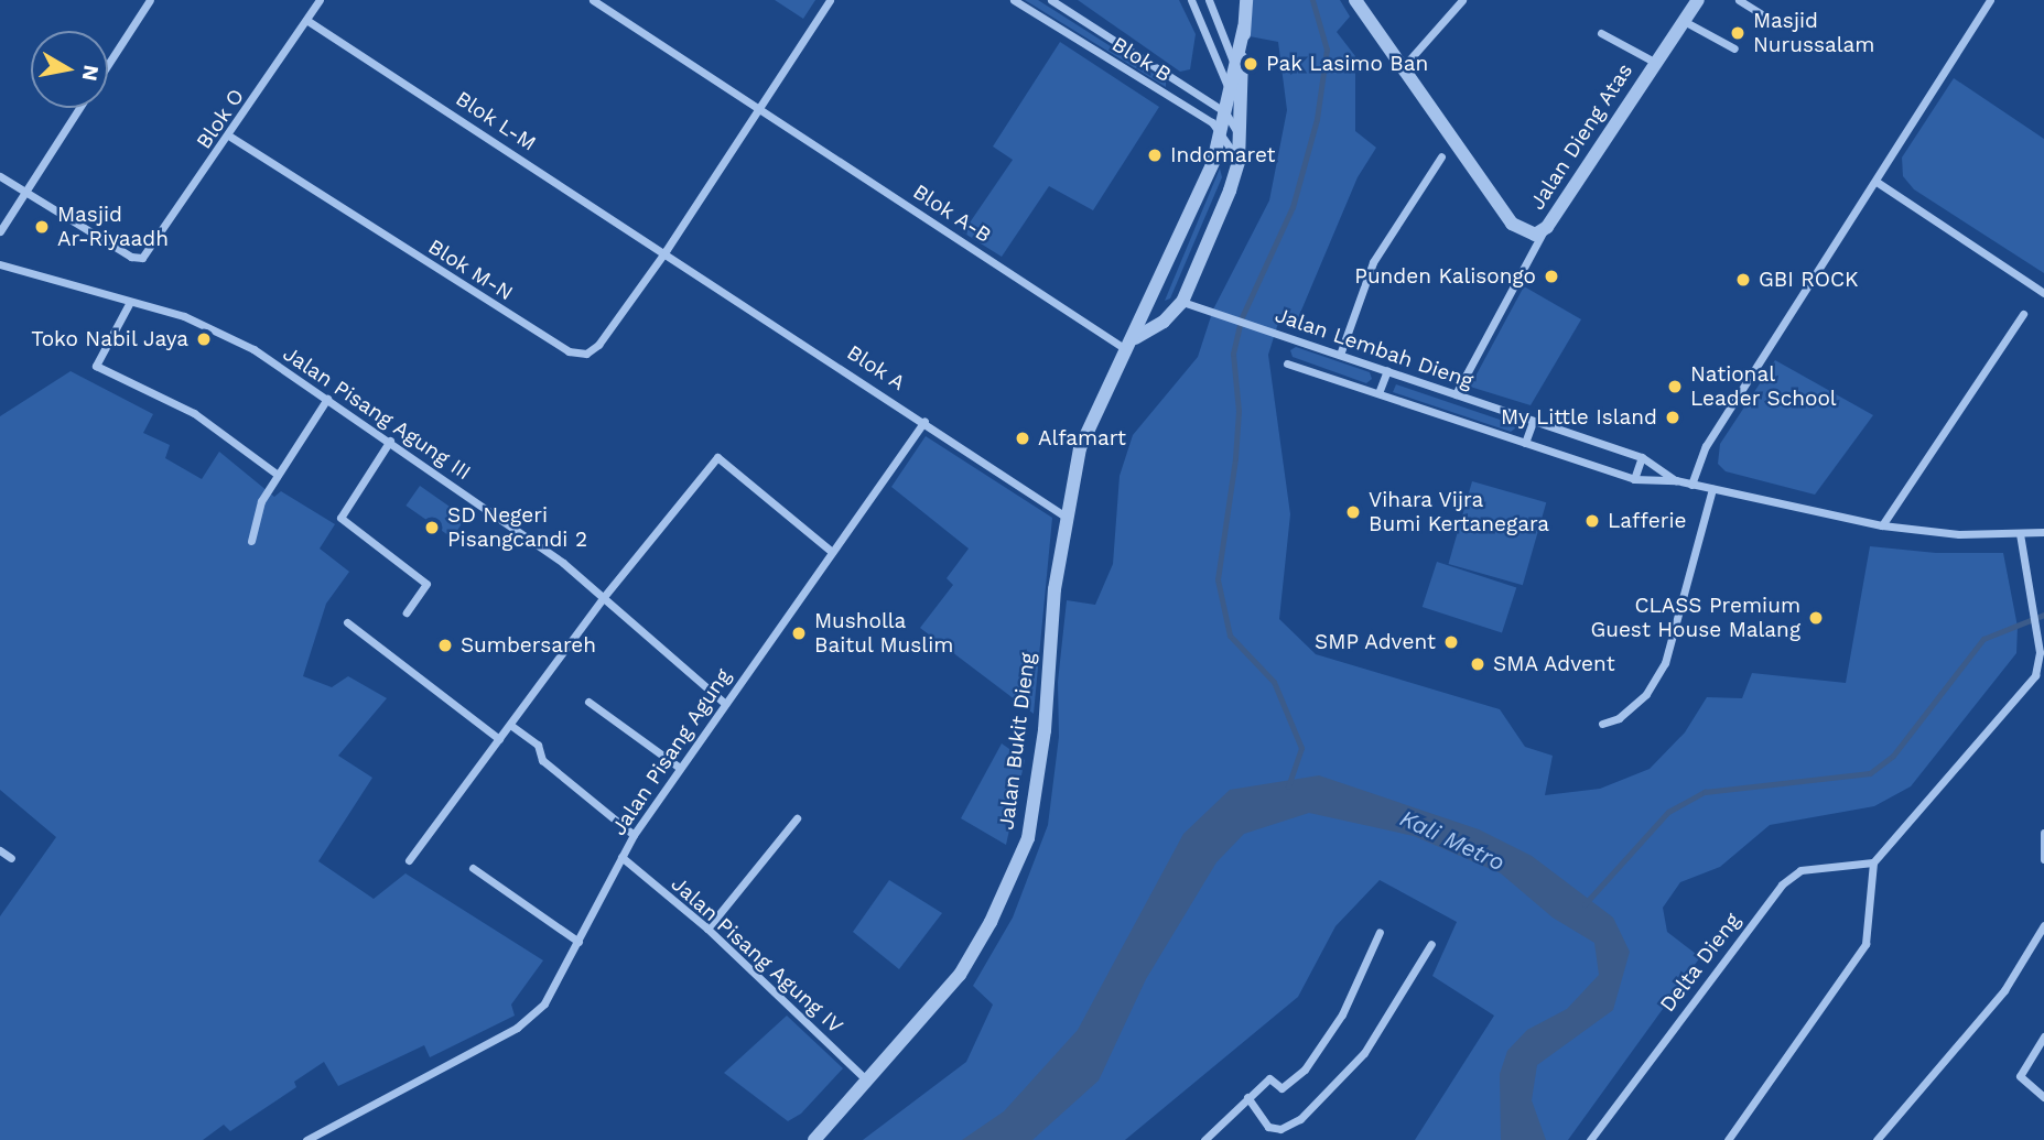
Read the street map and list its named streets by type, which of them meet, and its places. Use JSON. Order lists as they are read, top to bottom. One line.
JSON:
{"streets":{"street":["Blok B","Blok O","Blok L-M","Jalan Dieng Atas","Blok A-B","Blok M-N","Jalan Lembah Dieng","Blok A","Jalan Pisang Agung III","Jalan Bukit Dieng","Jalan Pisang Agung","Jalan Pisang Agung IV","Delta Dieng"]},"crossings":[["Blok B","Jalan Bukit Dieng"],["Blok O","Blok L-M"],["Blok O","Blok M-N"],["Blok L-M","Blok M-N"],["Blok L-M","Blok A"],["Blok A-B","Blok M-N"],["Blok A-B","Jalan Bukit Dieng"],["Blok M-N","Blok A"],["Jalan Lembah Dieng","Jalan Bukit Dieng"],["Blok A","Jalan Bukit Dieng"],["Blok A","Jalan Pisang Agung"],["Jalan Pisang Agung III","Jalan Pisang Agung"],["Jalan Bukit Dieng","Jalan Pisang Agung IV"],["Jalan Pisang Agung","Jalan Pisang Agung IV"]],"water":["Kali Metro"],"places":["Masjid Nurussalam","Pak Lasimo Ban","Indomaret","Masjid Ar-Riyaadh","Punden Kalisongo","GBI ROCK","Toko Nabil Jaya","National Leader School","My Little Island","Alfamart","Vihara Vijra Bumi Kertanegara","Lafferie","SD Negeri Pisangcandi 2","CLASS Premium Guest House Malang","Musholla Baitul Muslim","SMP Advent","Sumbersareh","SMA Advent"],"north":"right"}
